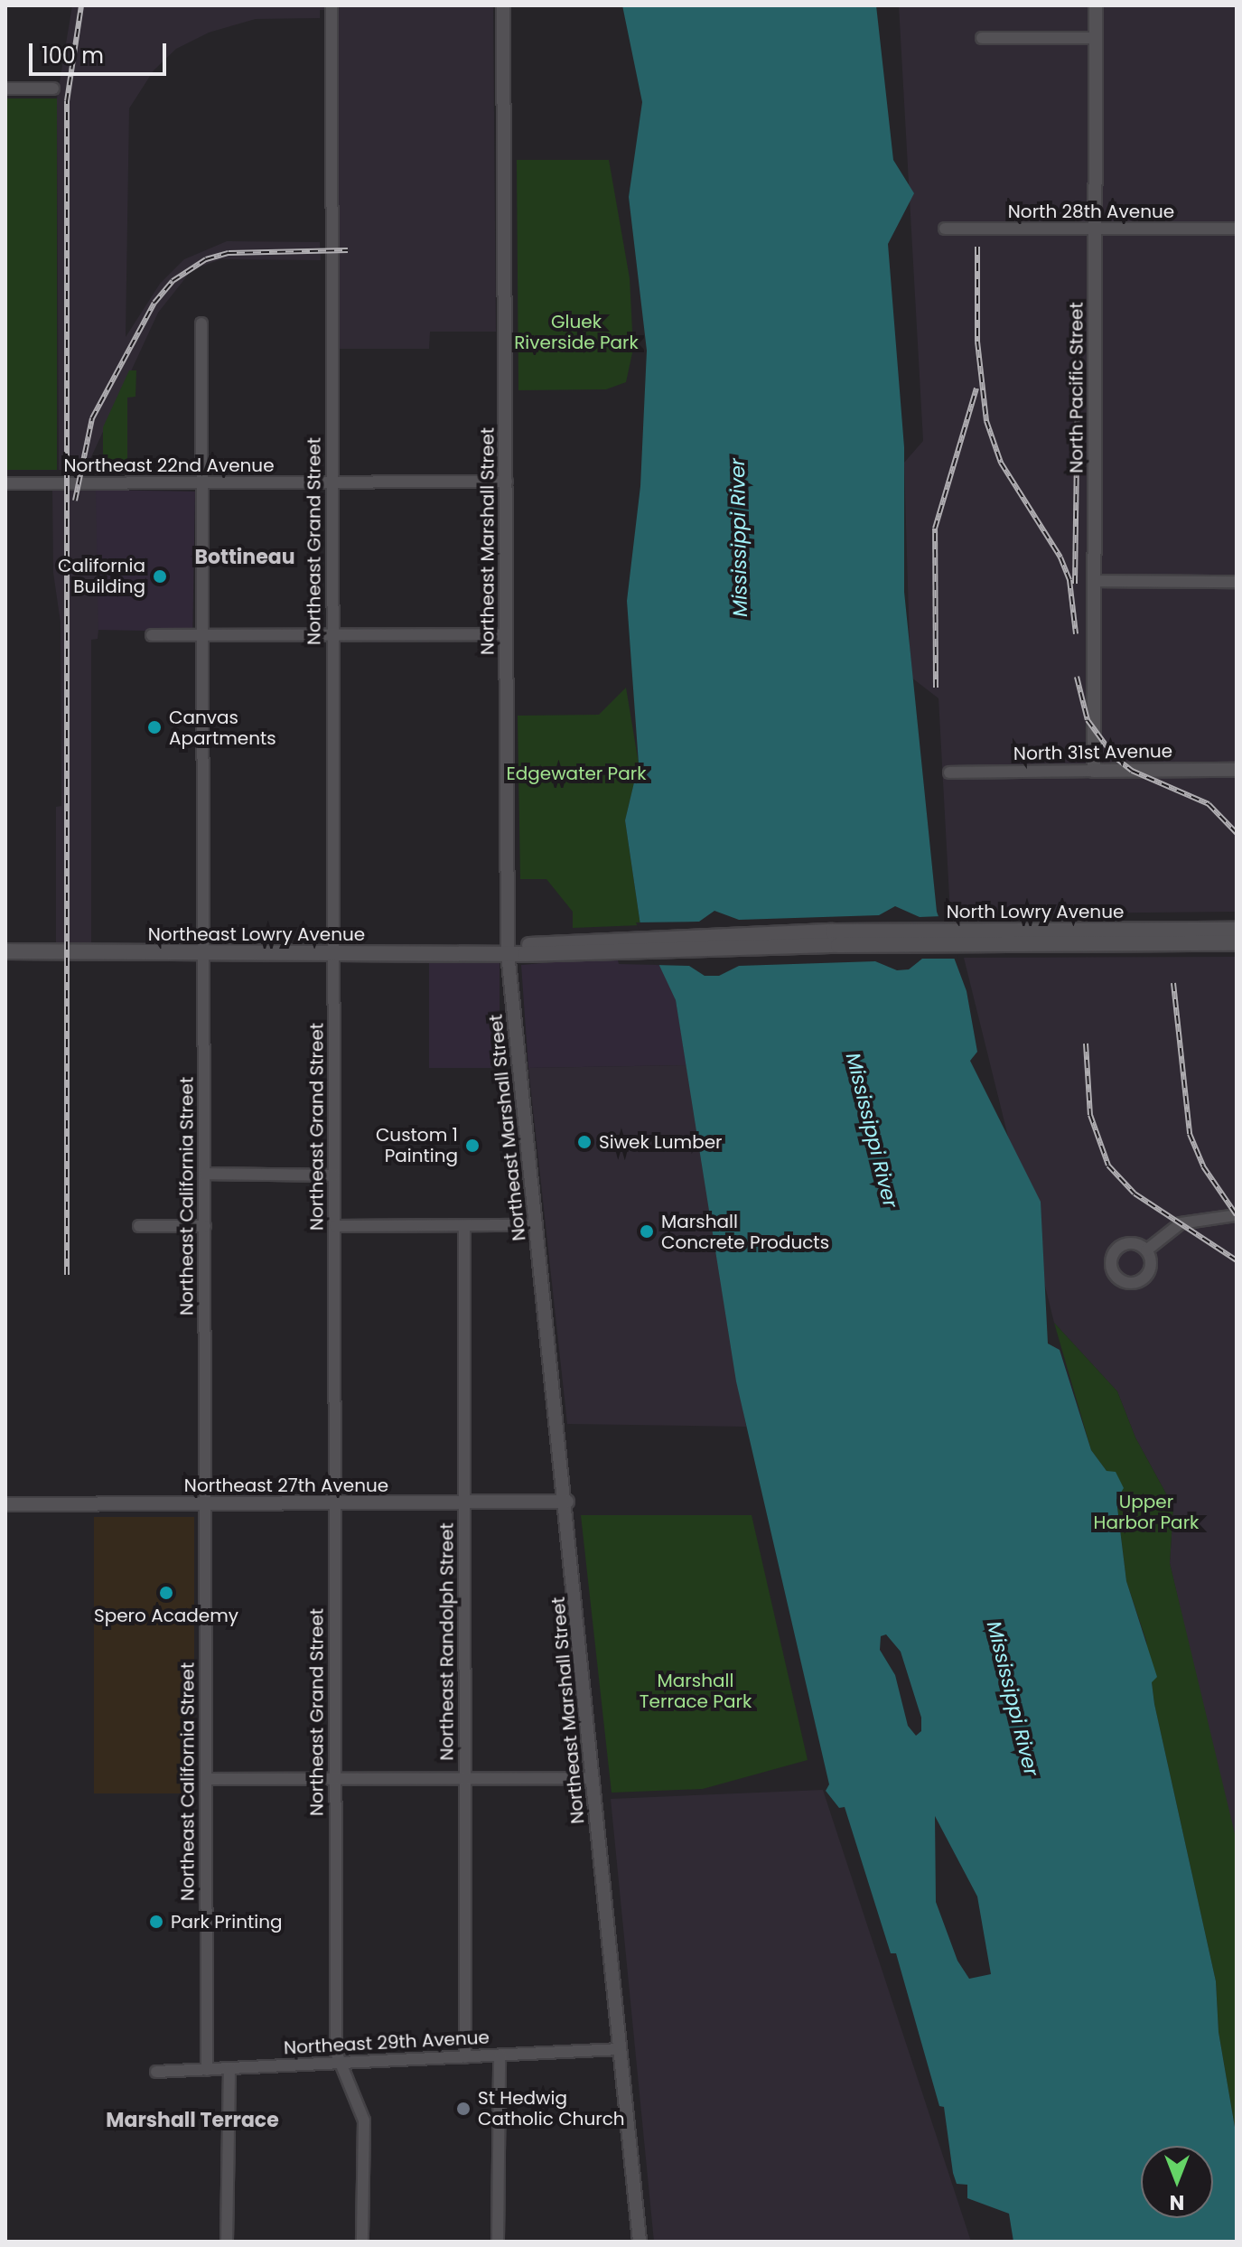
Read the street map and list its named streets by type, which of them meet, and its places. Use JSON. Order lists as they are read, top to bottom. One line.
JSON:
{"streets":{"main road":["North Lowry Avenue","Northeast Lowry Avenue"],"street":["North 28th Avenue","North Pacific Street","Northeast 22nd Avenue","Northeast Grand Street","Northeast Marshall Street","North 31st Avenue","Northeast California Street","Northeast 27th Avenue","Northeast Randolph Street","Northeast 29th Avenue"]},"crossings":[["North 28th Avenue","North Pacific Street"],["North Pacific Street","North 31st Avenue"],["Northeast 22nd Avenue","Northeast Grand Street"],["Northeast 22nd Avenue","Northeast Marshall Street"],["Northeast 22nd Avenue","Northeast California Street"],["Northeast Grand Street","Northeast Lowry Avenue"],["Northeast Grand Street","Northeast 27th Avenue"],["Northeast Grand Street","Northeast 29th Avenue"],["Northeast Marshall Street","Northeast Lowry Avenue"],["Northeast Marshall Street","Northeast 27th Avenue"],["Northeast Marshall Street","Northeast 29th Avenue"],["North Lowry Avenue","Northeast Lowry Avenue"],["Northeast Lowry Avenue","Northeast California Street"],["Northeast California Street","Northeast 27th Avenue"],["Northeast California Street","Northeast 29th Avenue"],["Northeast 27th Avenue","Northeast Randolph Street"],["Northeast Randolph Street","Northeast 29th Avenue"]],"districts":["Bottineau","Marshall Terrace"],"water":["Mississippi River"],"parks":["Gluek Riverside Park","Edgewater Park","Upper Harbor Park","Marshall Terrace Park"],"places":["California Building","Canvas Apartments","Siwek Lumber","Custom 1 Painting","Marshall Concrete Products","Spero Academy","Park Printing","St Hedwig Catholic Church"],"scale_bar":"100 m","north":"bottom"}
